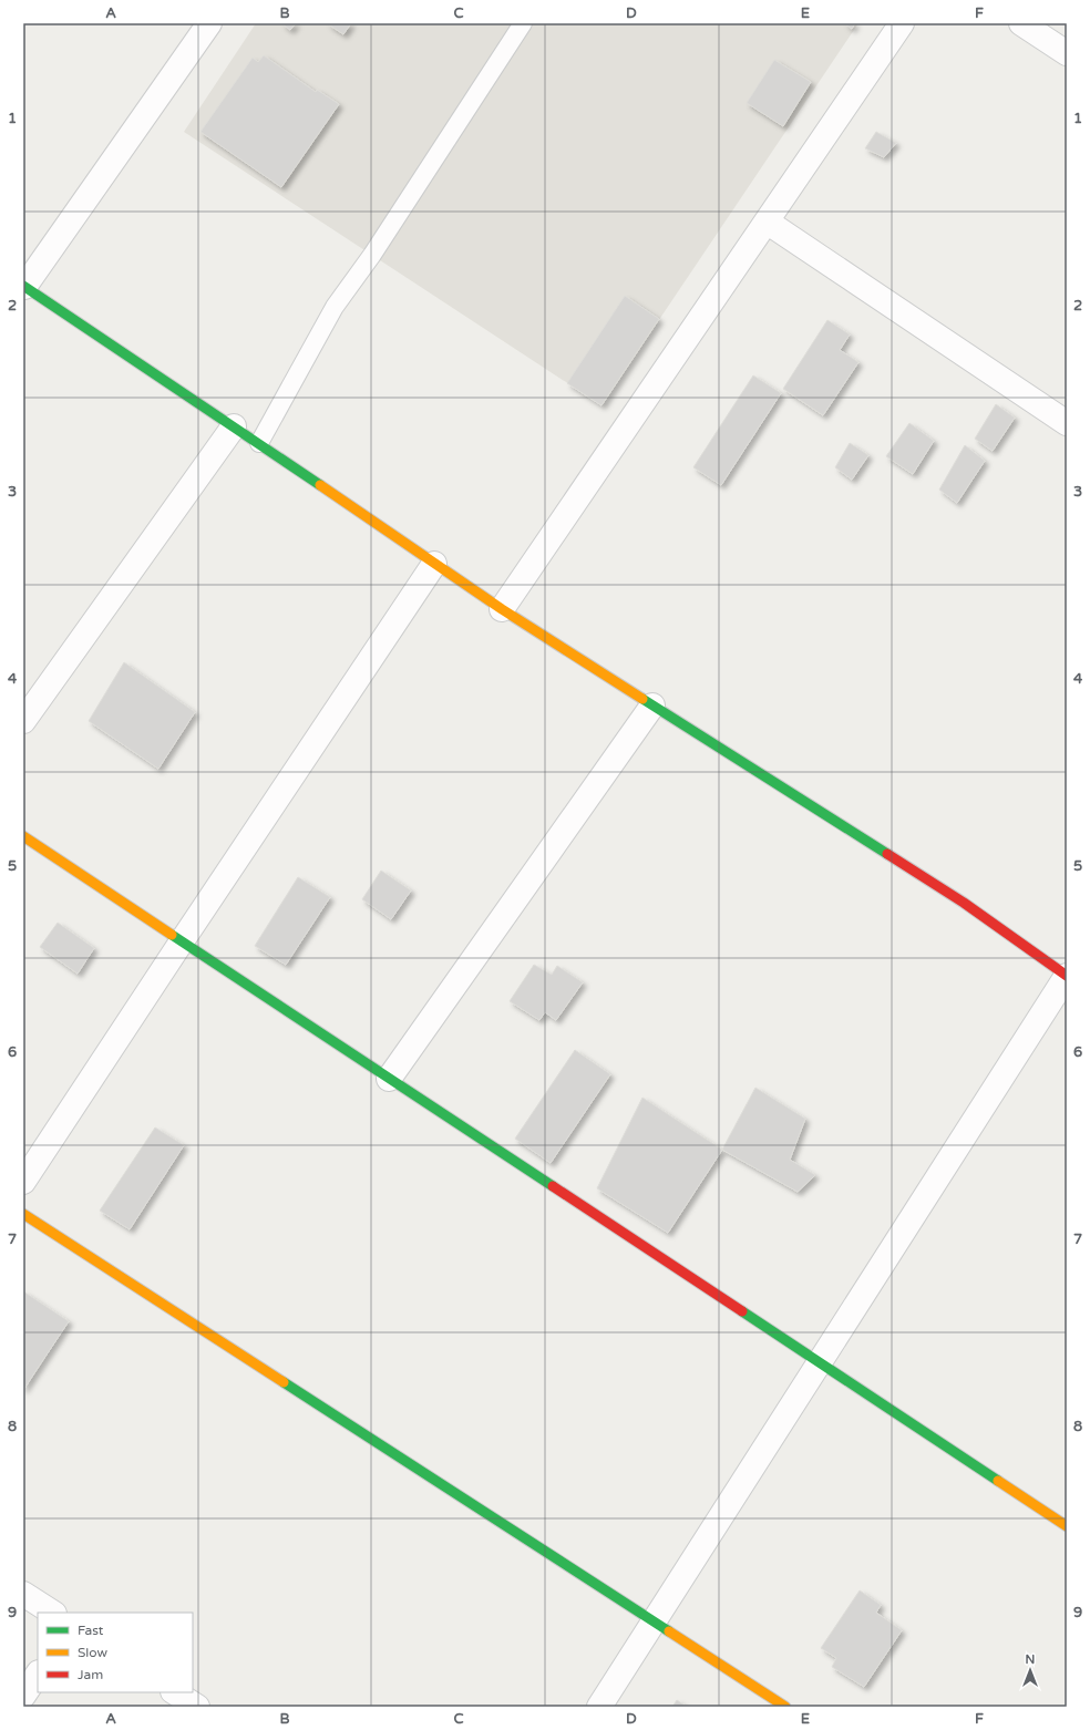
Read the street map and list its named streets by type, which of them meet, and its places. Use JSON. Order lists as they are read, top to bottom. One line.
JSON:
{"legend":["Fast","Slow","Jam"],"north":"top","grid":{"columns":["A","B","C","D","E","F"],"rows":["1","2","3","4","5","6","7","8","9"]}}
